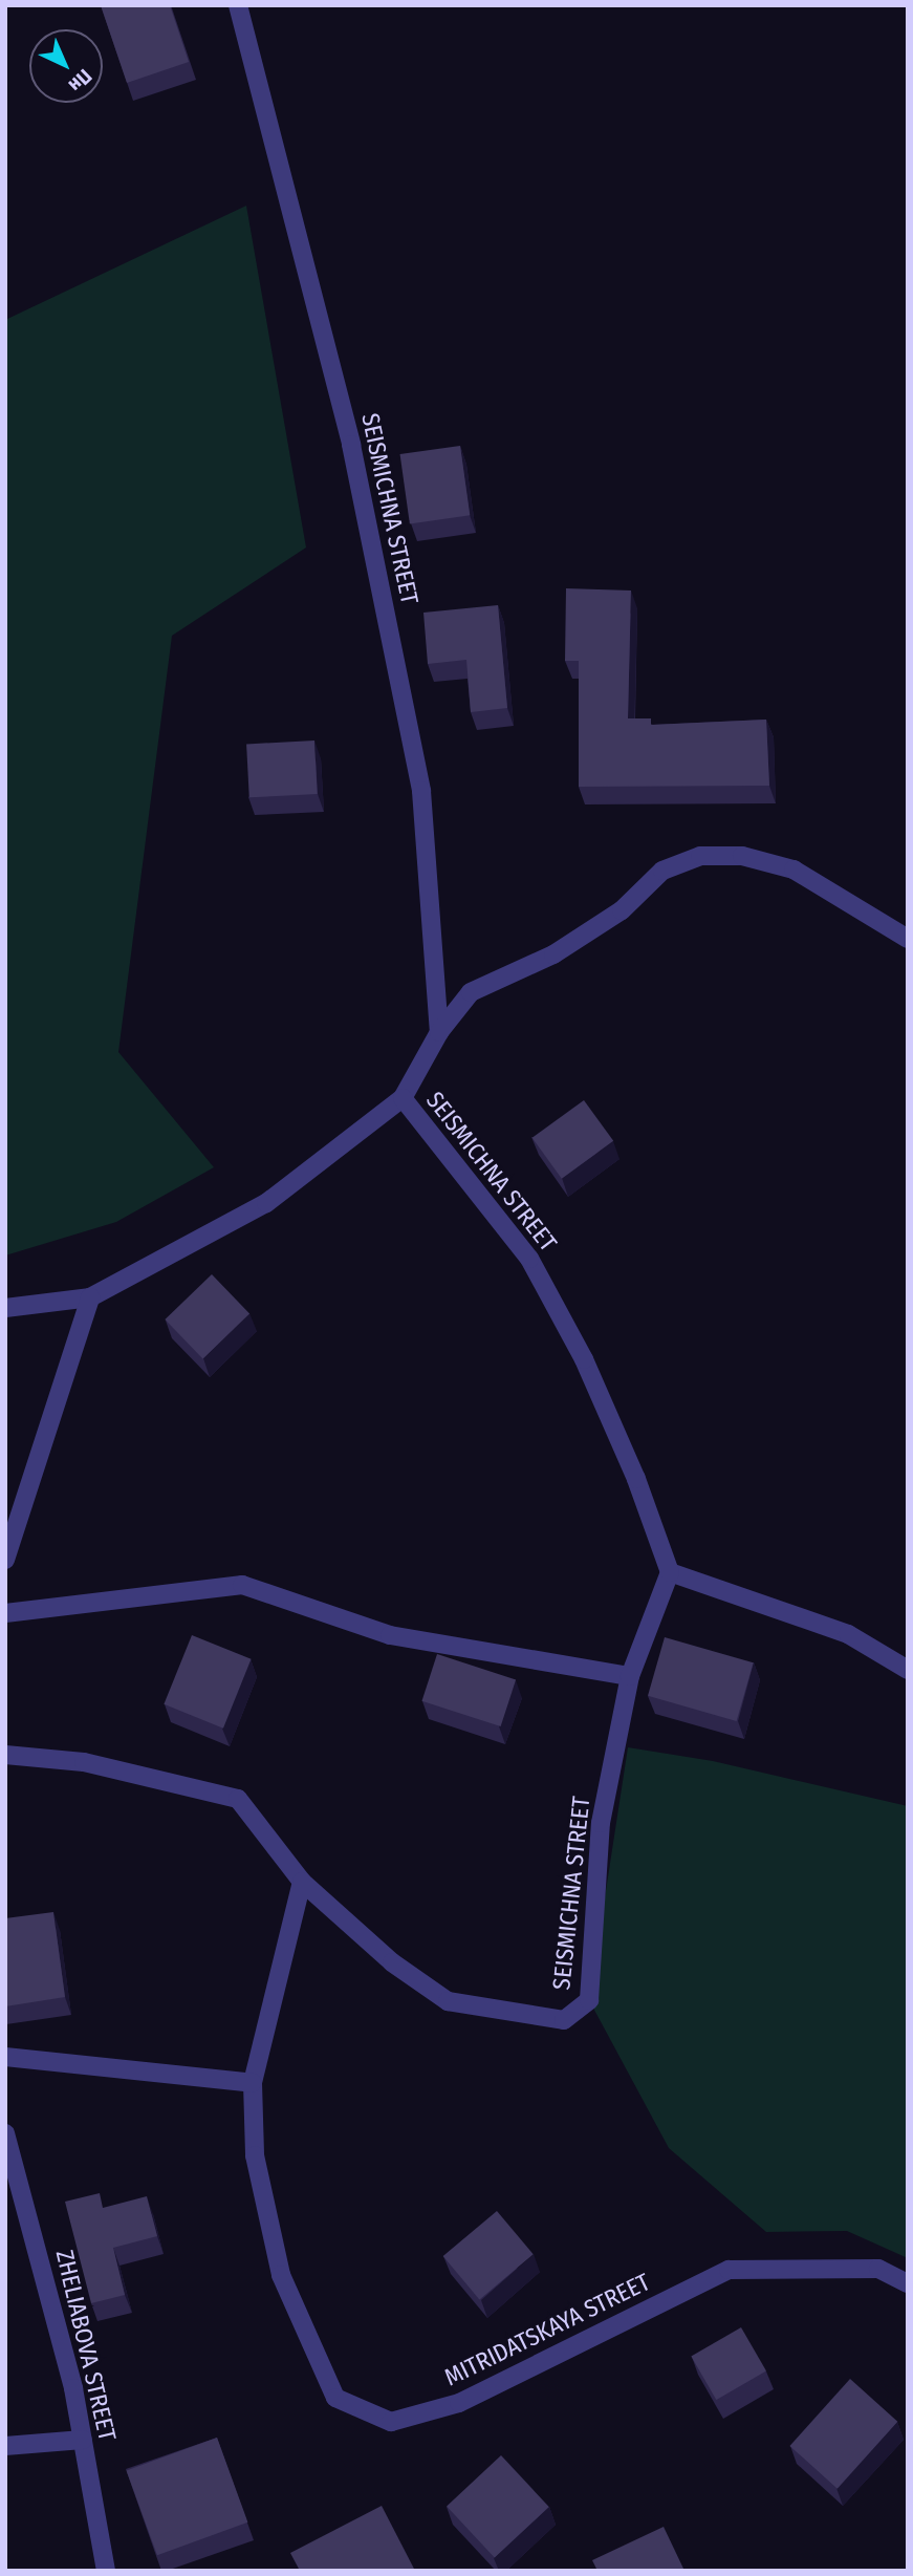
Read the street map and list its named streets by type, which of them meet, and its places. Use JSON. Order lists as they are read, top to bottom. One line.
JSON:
{"streets":{"street":["SEISMICHNA STREET","MITRIDATSKAYA STREET","ZHELIABOVA STREET"]},"crossings":[["SEISMICHNA STREET","MITRIDATSKAYA STREET"]],"north":"bottom right"}
